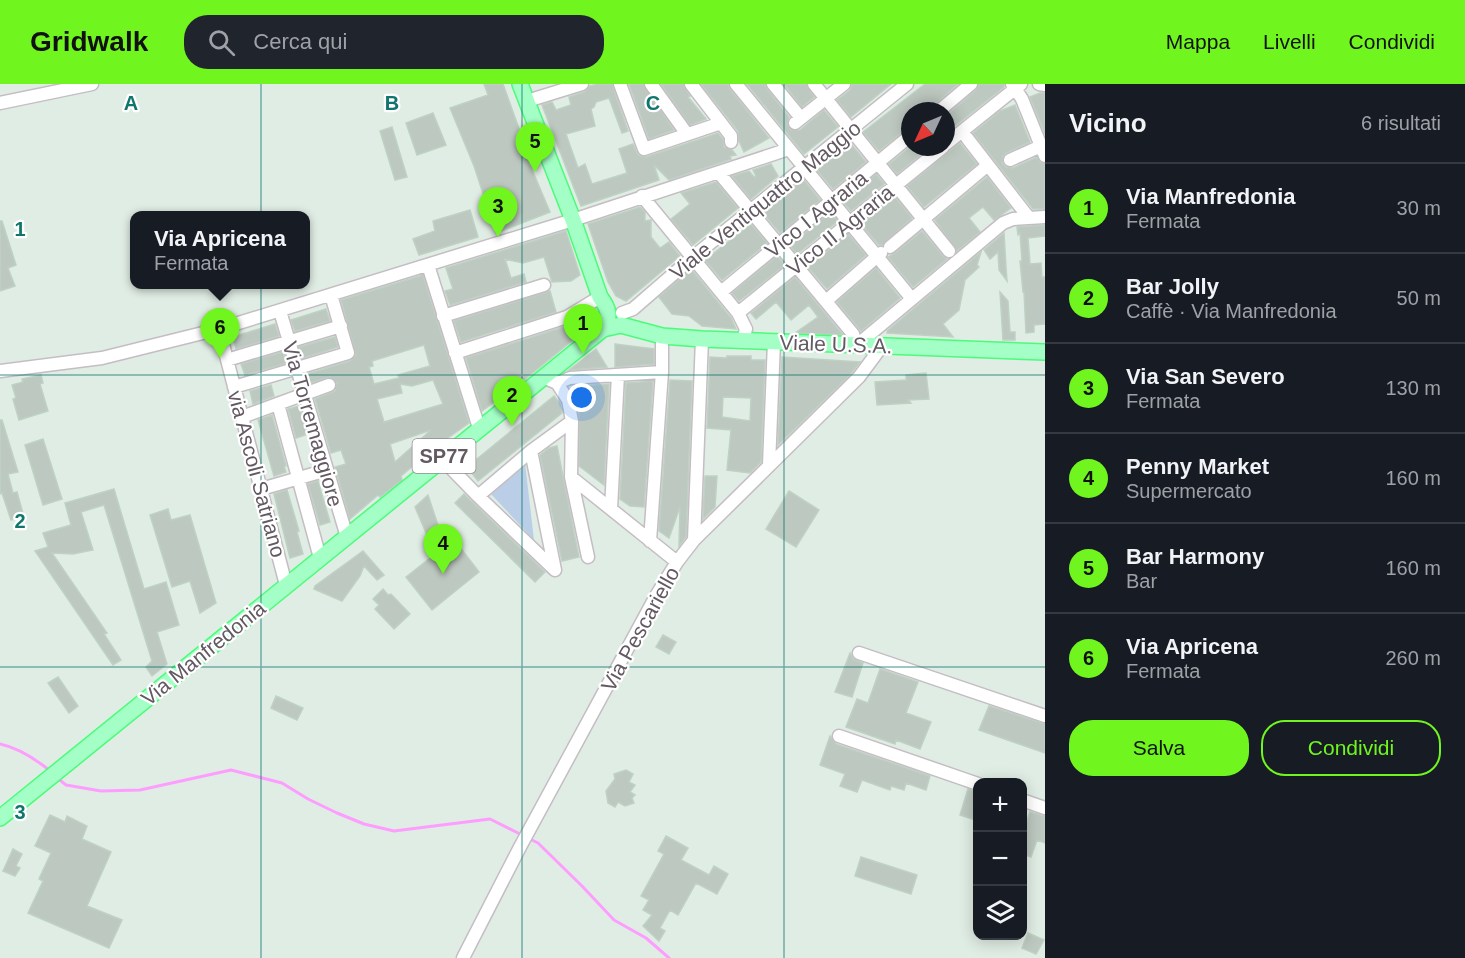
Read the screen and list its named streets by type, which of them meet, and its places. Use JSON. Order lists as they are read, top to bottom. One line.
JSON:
{"streets":{"main road":["Viale U.S.A.","SP77","Via Manfredonia"],"street":["Viale Ventiquattro Maggio","Vico I Agraria","Vico II Agraria","Via Torremaggiore","via Ascoli Satriano","Via Pescariello"]},"crossings":[["Viale Ventiquattro Maggio","Viale U.S.A."],["Viale Ventiquattro Maggio","Via Manfredonia"],["Viale U.S.A.","Via Pescariello"],["Viale U.S.A.","Via Manfredonia"],["Via Torremaggiore","Via Manfredonia"],["via Ascoli Satriano","Via Manfredonia"]],"north":"bottom left","page":{"header":"Gridwalk","search":"Cerca qui","nav":["Mappa","Livelli","Condividi"],"heading":["Vicino","6 risultati"],"pins":["5","3","1","6","2","4"],"list":[{"mark":"1","name":"Via Manfredonia","note":"Fermata","value":"30 m"},{"mark":"2","name":"Bar Jolly","note":"Caffè · Via Manfredonia","value":"50 m"},{"mark":"3","name":"Via San Severo","note":"Fermata","value":"130 m"},{"mark":"4","name":"Penny Market","note":"Supermercato","value":"160 m"},{"mark":"5","name":"Bar Harmony","note":"Bar","value":"160 m"},{"mark":"6","name":"Via Apricena","note":"Fermata","value":"260 m"}],"popup":["Via Apricena","Fermata"],"buttons":["Salva","Condividi"],"map_buttons":["+","−"]},"grid":{"columns":["A","B","C"],"rows":["1","2","3"]}}
